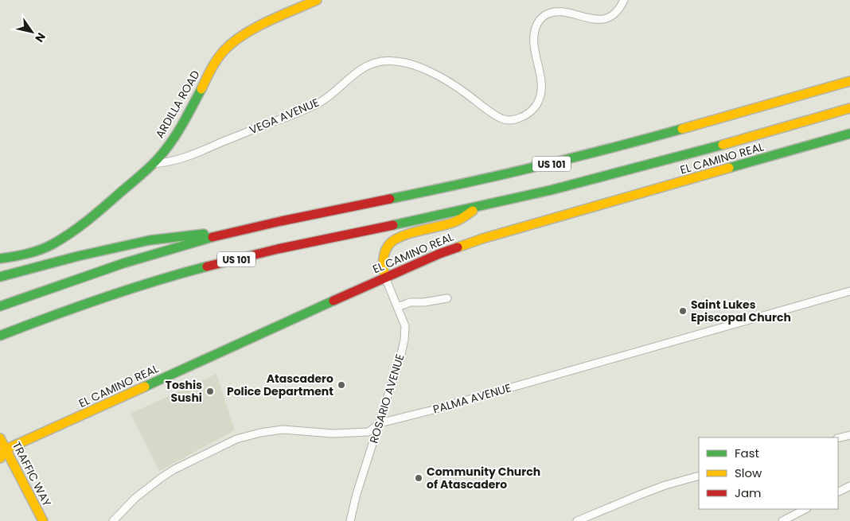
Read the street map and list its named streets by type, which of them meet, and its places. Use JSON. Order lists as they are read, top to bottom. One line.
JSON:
{"streets":{"main road":["ARDILLA ROAD","EL CAMINO REAL","US 101","TRAFFIC WAY"],"street":["VEGA AVENUE","ROSARIO AVENUE","PALMA AVENUE"]},"crossings":[["ARDILLA ROAD","VEGA AVENUE"],["EL CAMINO REAL","ROSARIO AVENUE"],["EL CAMINO REAL","TRAFFIC WAY"],["ROSARIO AVENUE","PALMA AVENUE"]],"places":["Saint Lukes Episcopal Church","Atascadero Police Department","Toshis Sushi","Community Church of Atascadero"],"legend":["Fast","Slow","Jam"],"north":"bottom right"}
